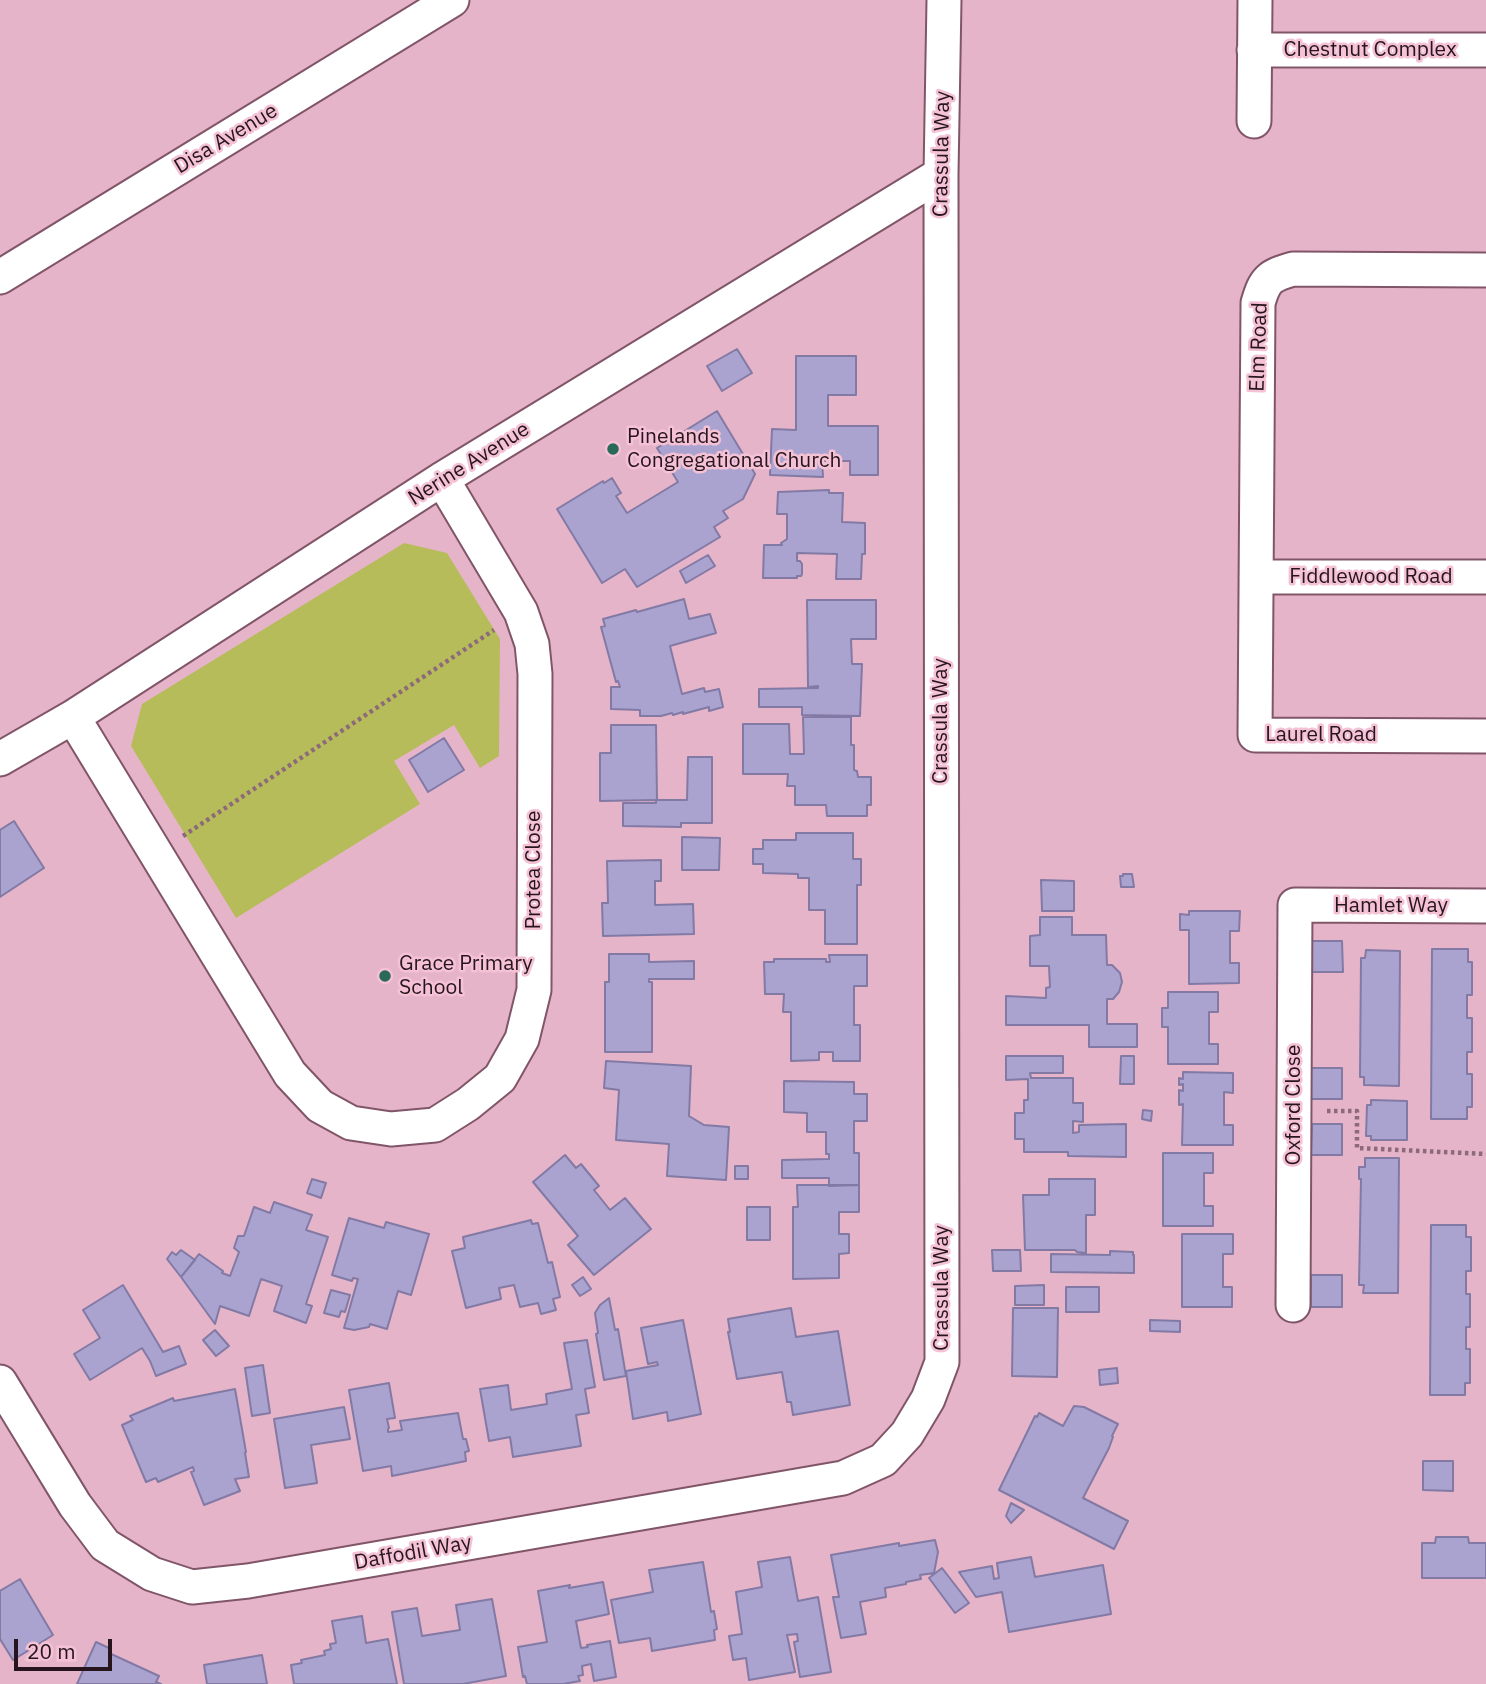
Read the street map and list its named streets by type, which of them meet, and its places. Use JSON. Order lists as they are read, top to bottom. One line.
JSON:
{"streets":{"street":["Chestnut Complex","Disa Avenue","Crassula Way","Elm Road","Nerine Avenue","Fiddlewood Road","Laurel Road","Protea Close","Hamlet Way","Oxford Close","Daffodil Way"]},"crossings":[["Crassula Way","Nerine Avenue"],["Crassula Way","Daffodil Way"],["Elm Road","Fiddlewood Road"],["Elm Road","Laurel Road"],["Nerine Avenue","Protea Close"],["Fiddlewood Road","Laurel Road"],["Hamlet Way","Oxford Close"]],"places":["Pinelands Congregational Church","Grace Primary School"],"scale_bar":"20 m"}
